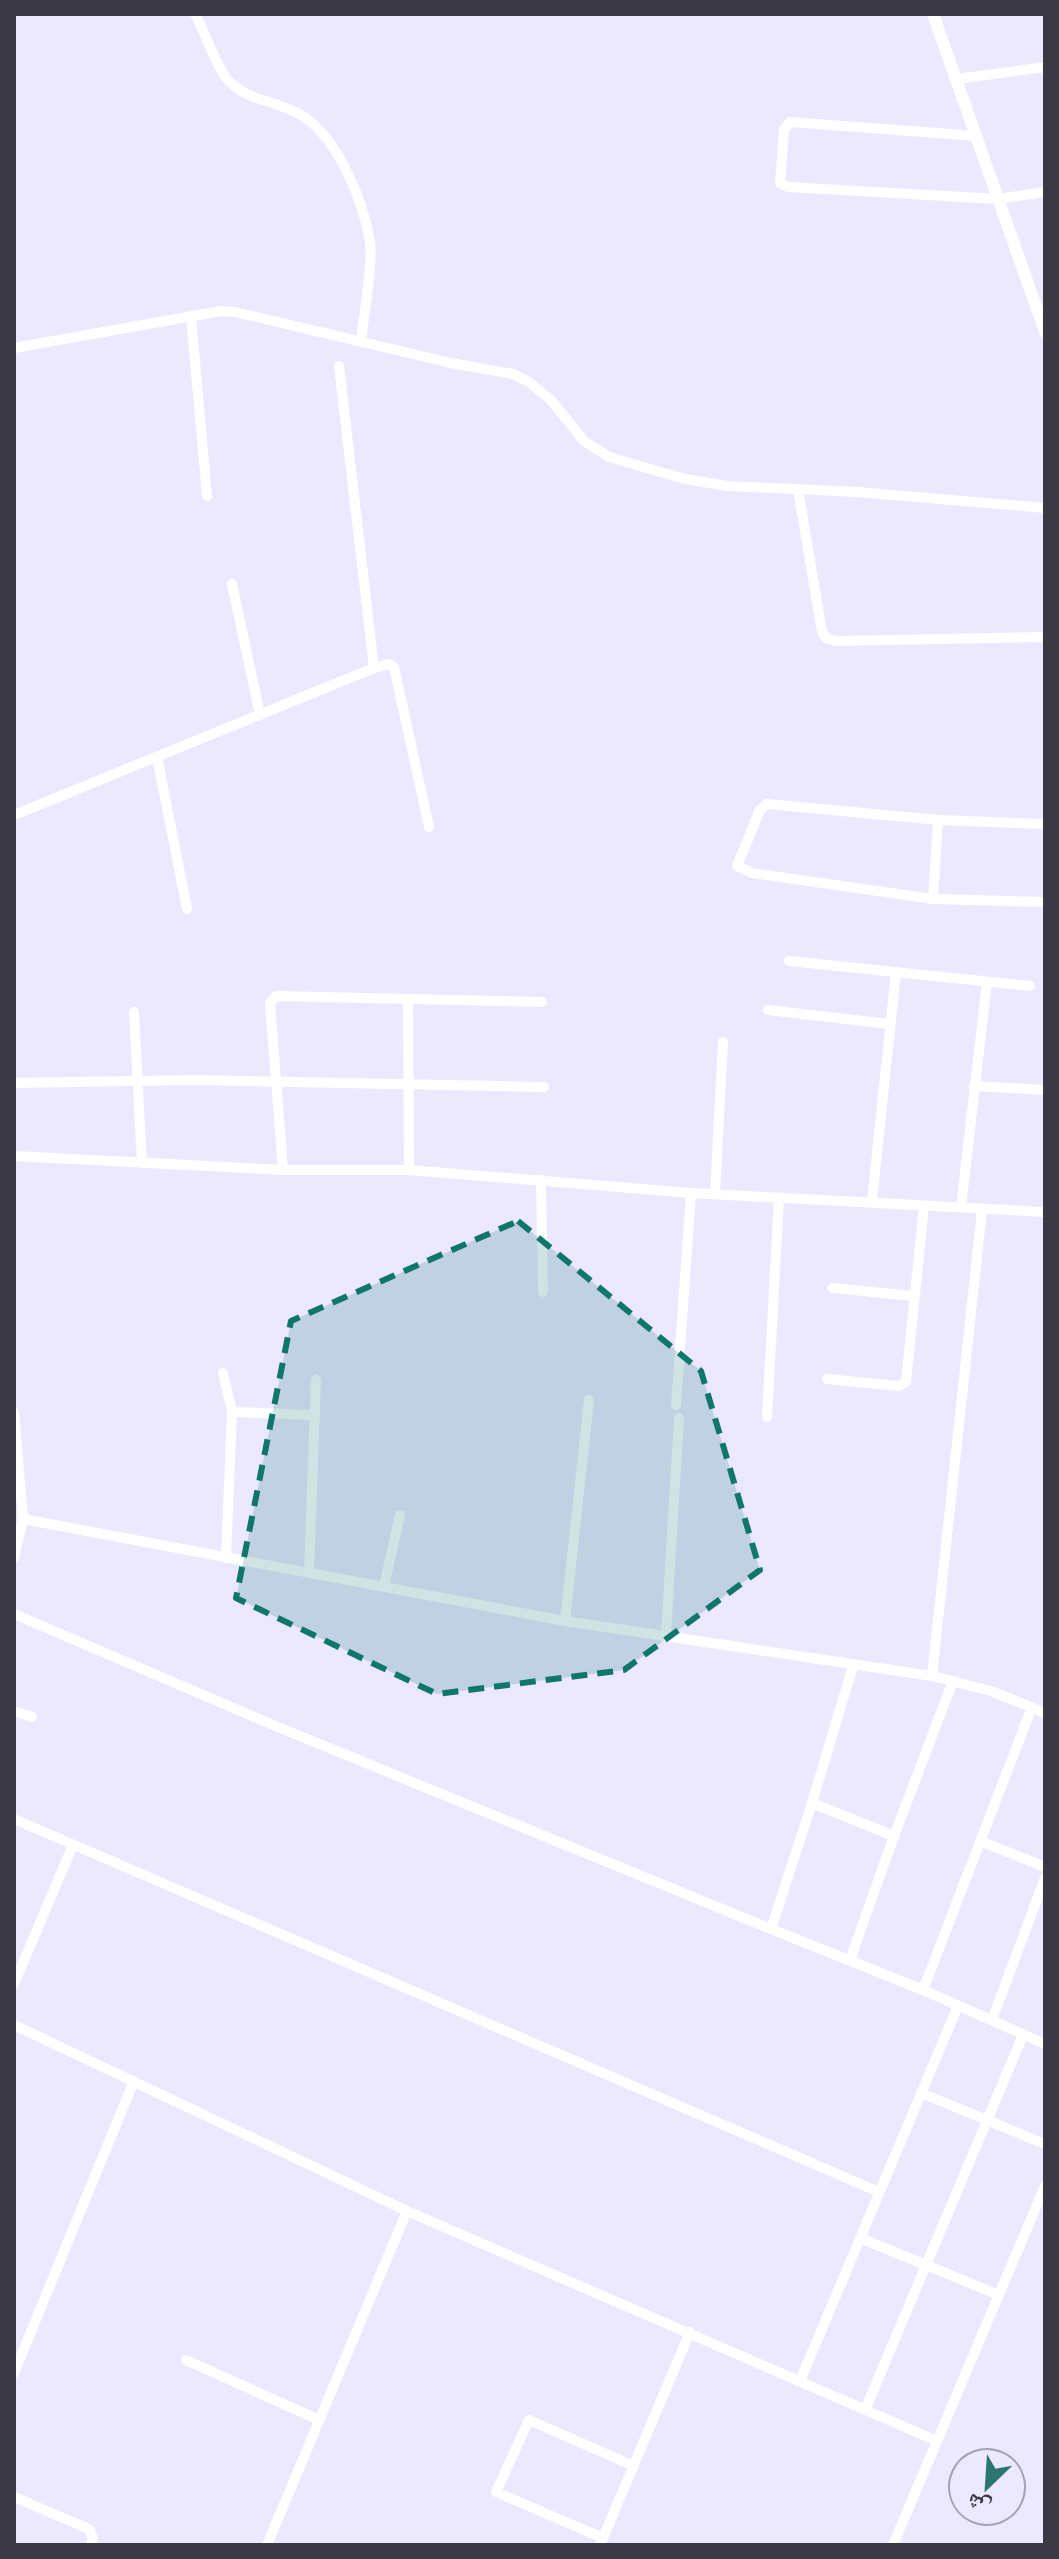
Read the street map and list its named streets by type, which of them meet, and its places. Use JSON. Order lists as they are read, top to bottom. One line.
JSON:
{"north":"bottom left"}
